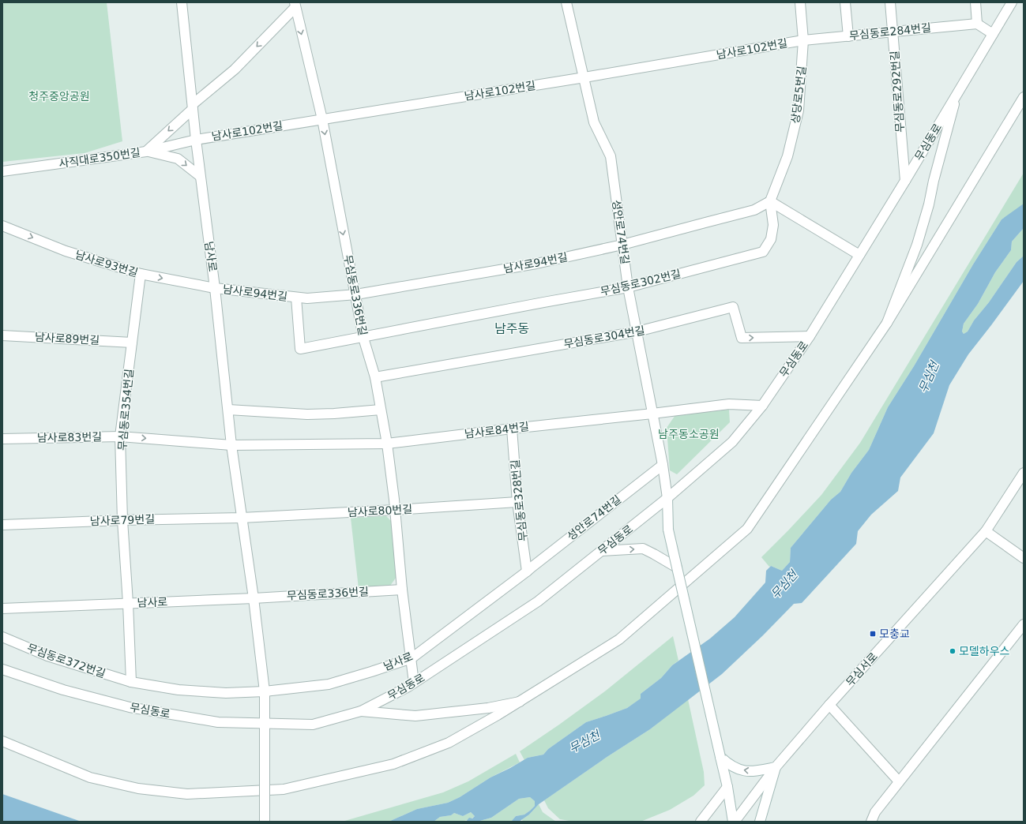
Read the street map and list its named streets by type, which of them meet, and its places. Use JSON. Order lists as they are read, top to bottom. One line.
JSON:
{"streets":{"street":["무심동로284번길","남사로102번길","무심동로292번길","상당로5번길","무심동로","사직대로350번길","성안로74번길","남사로","남사로94번길","남사로93번길","무심동로302번길","무심동로336번길","무심동로304번길","남사로89번길","무심동로354번길","남사로84번길","남사로83번길","무심동로328번길","남사로80번길","남사로79번길","무심동로372번길","무심서로"]},"crossings":[["무심동로284번길","남사로102번길"],["무심동로284번길","무심동로292번길"],["무심동로284번길","상당로5번길"],["남사로102번길","상당로5번길"],["남사로102번길","사직대로350번길"],["남사로102번길","성안로74번길"],["남사로102번길","남사로"],["남사로102번길","무심동로336번길"],["무심동로292번길","무심동로"],["상당로5번길","남사로94번길"],["상당로5번길","무심동로302번길"],["무심동로","성안로74번길"],["무심동로","남사로"],["무심동로","무심동로336번길"],["무심동로","무심동로304번길"],["무심동로","남사로84번길"],["사직대로350번길","남사로"],["성안로74번길","남사로"],["성안로74번길","남사로94번길"],["성안로74번길","무심동로302번길"],["성안로74번길","무심동로304번길"],["성안로74번길","남사로84번길"],["성안로74번길","무심동로328번길"],["성안로74번길","무심서로"],["남사로","남사로94번길"],["남사로","남사로93번길"],["남사로","무심동로336번길"],["남사로","무심동로354번길"],["남사로","남사로84번길"],["남사로","남사로83번길"],["남사로","무심동로328번길"],["남사로","남사로80번길"],["남사로","남사로79번길"],["남사로","무심동로372번길"],["남사로94번길","남사로93번길"],["남사로94번길","무심동로302번길"],["남사로94번길","무심동로336번길"],["남사로93번길","무심동로354번길"],["무심동로302번길","무심동로336번길"],["무심동로336번길","무심동로304번길"],["무심동로336번길","남사로84번길"],["무심동로336번길","남사로80번길"],["남사로89번길","무심동로354번길"],["무심동로354번길","남사로83번길"],["무심동로354번길","남사로79번길"],["무심동로354번길","무심동로372번길"],["남사로84번길","남사로83번길"],["남사로84번길","무심동로328번길"],["무심동로328번길","남사로80번길"],["남사로80번길","남사로79번길"]],"one_way":["남사로93번길","무심동로336번길","무심동로304번길","남사로83번길"],"districts":["남주동"],"water":["무심천"],"parks":["청주중앙공원","남주동소공원"],"places":{"transit":["모충교"],"other":["모델하우스"]}}
